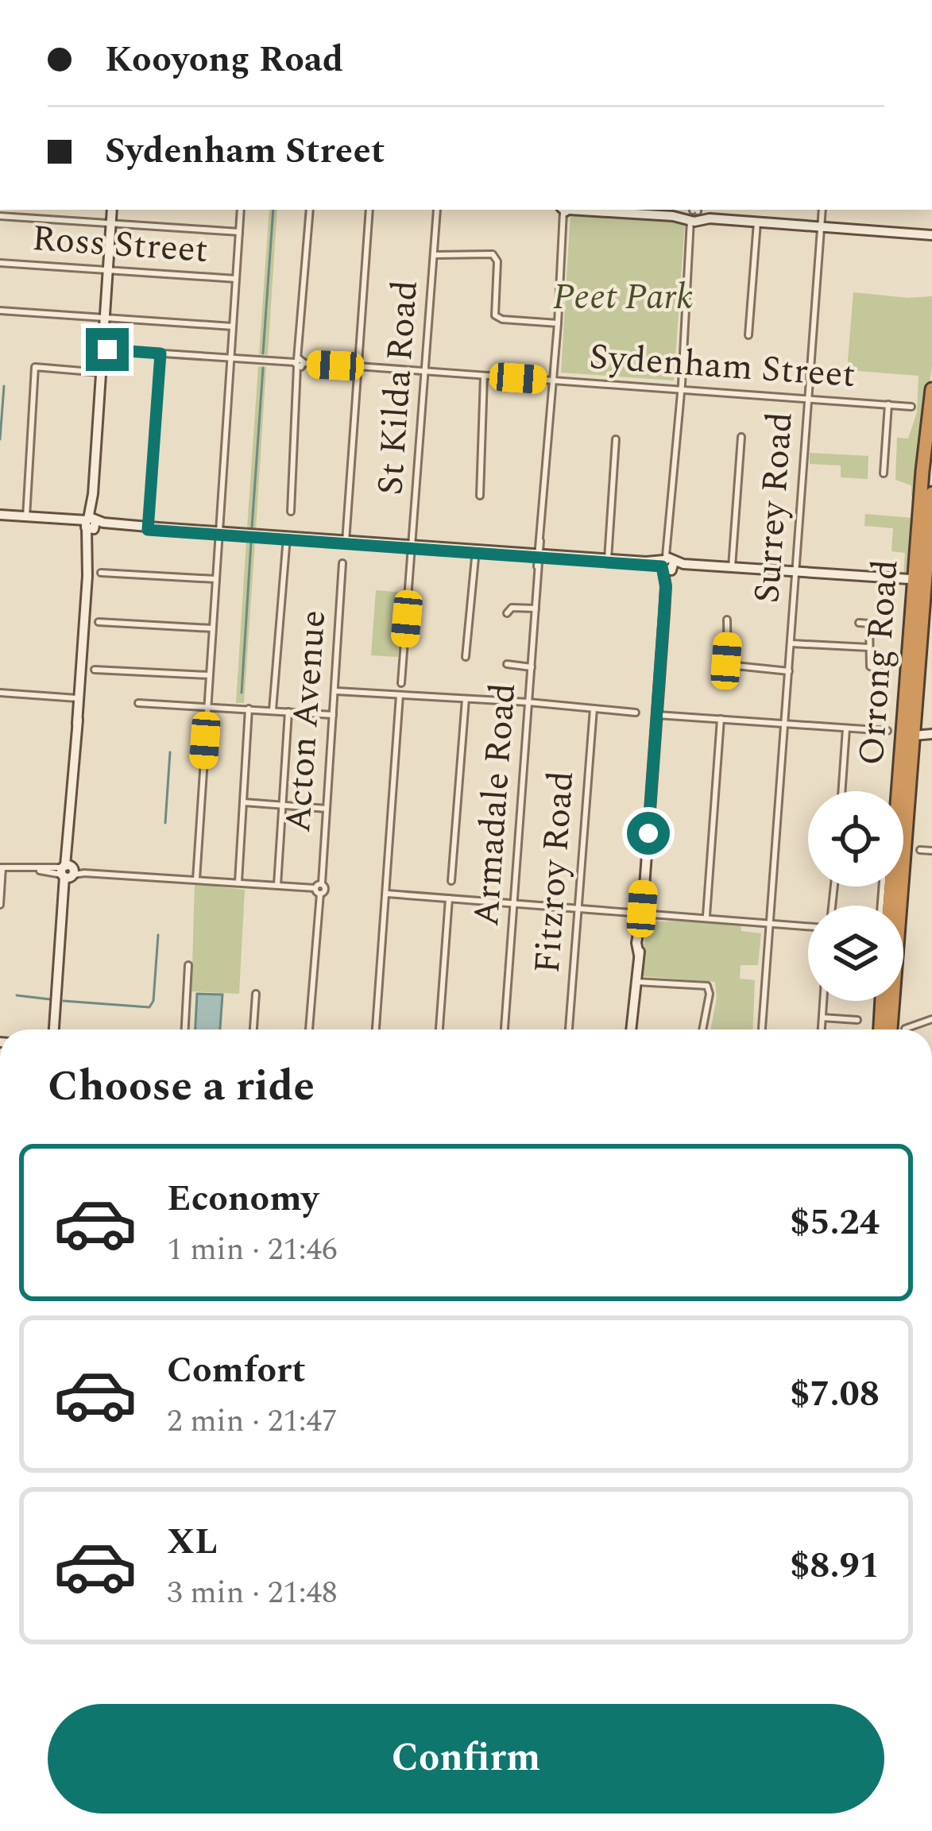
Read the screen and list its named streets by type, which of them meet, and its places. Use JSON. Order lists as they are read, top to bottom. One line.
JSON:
{"streets":{"highway":["Orrong Road"],"street":["Ross Street","Sydenham Street","St Kilda Road","Surrey Road","Acton Avenue","Armadale Road","Fitzroy Road"]},"crossings":[["Sydenham Street","St Kilda Road"],["Sydenham Street","Surrey Road"],["Sydenham Street","Armadale Road"]],"parks":["Peet Park"],"page":{"banner":["Kooyong Road","Sydenham Street"],"heading":"Choose a ride","list":[{"name":"Economy","note":"1 min · 21:46","value":"$5.24"},{"name":"Comfort","note":"2 min · 21:47","value":"$7.08"},{"name":"XL","note":"3 min · 21:48","value":"$8.91"}],"buttons":"Confirm"}}
